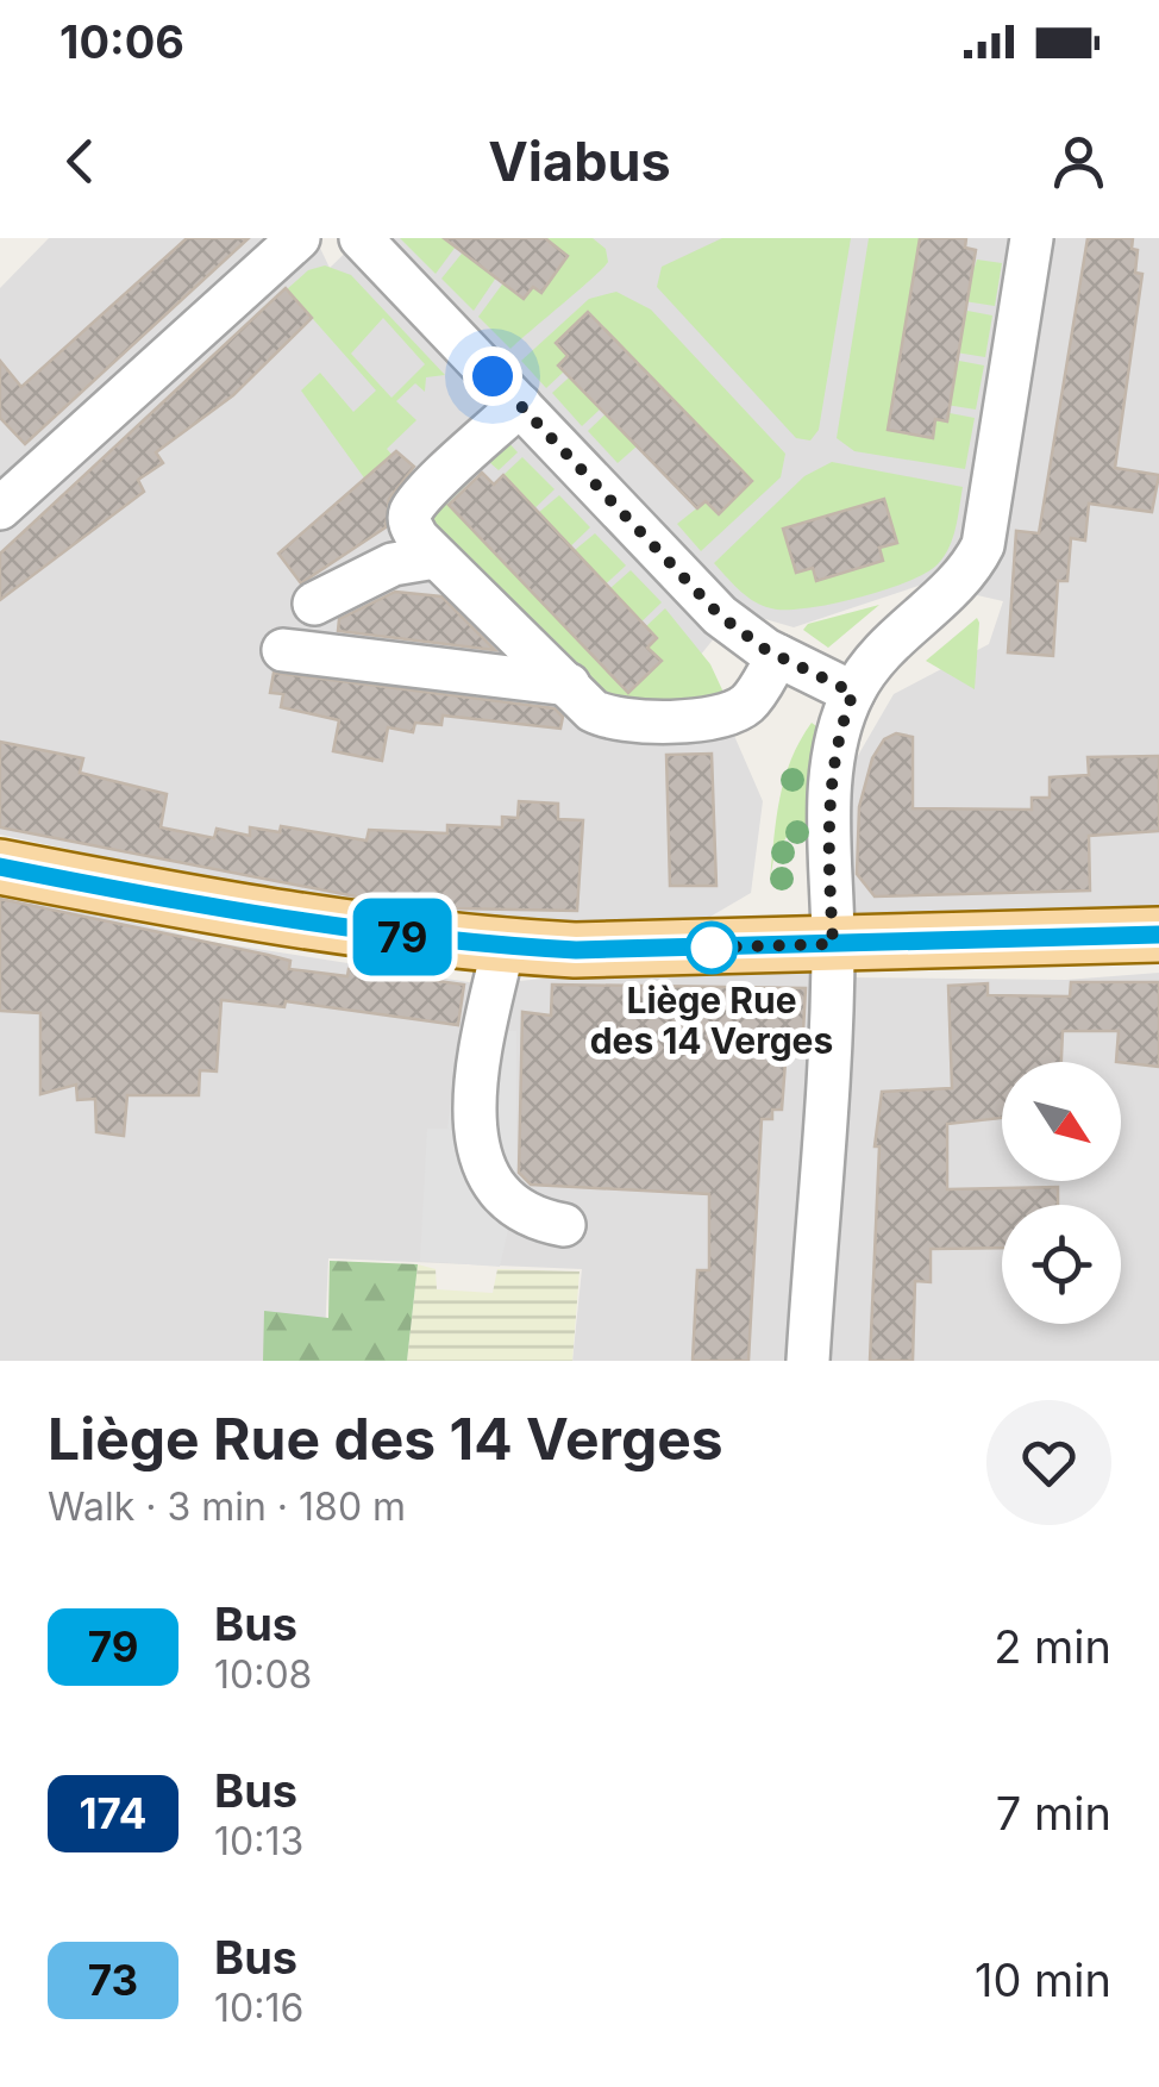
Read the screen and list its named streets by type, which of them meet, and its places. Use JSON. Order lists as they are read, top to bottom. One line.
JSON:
{"places":["Liège Rue des 14 Verges"],"lines":["bus line 79"],"north":"bottom right","page":{"status":"10:06","header":"Viabus","on_map":"79","heading":["Liège Rue des 14 Verges","Walk · 3 min · 180 m"],"list":[{"mark":"79","name":"Bus","note":"10:08","value":"2 min"},{"mark":"174","name":"Bus","note":"10:13","value":"7 min"},{"mark":"73","name":"Bus","note":"10:16","value":"10 min"}]}}
